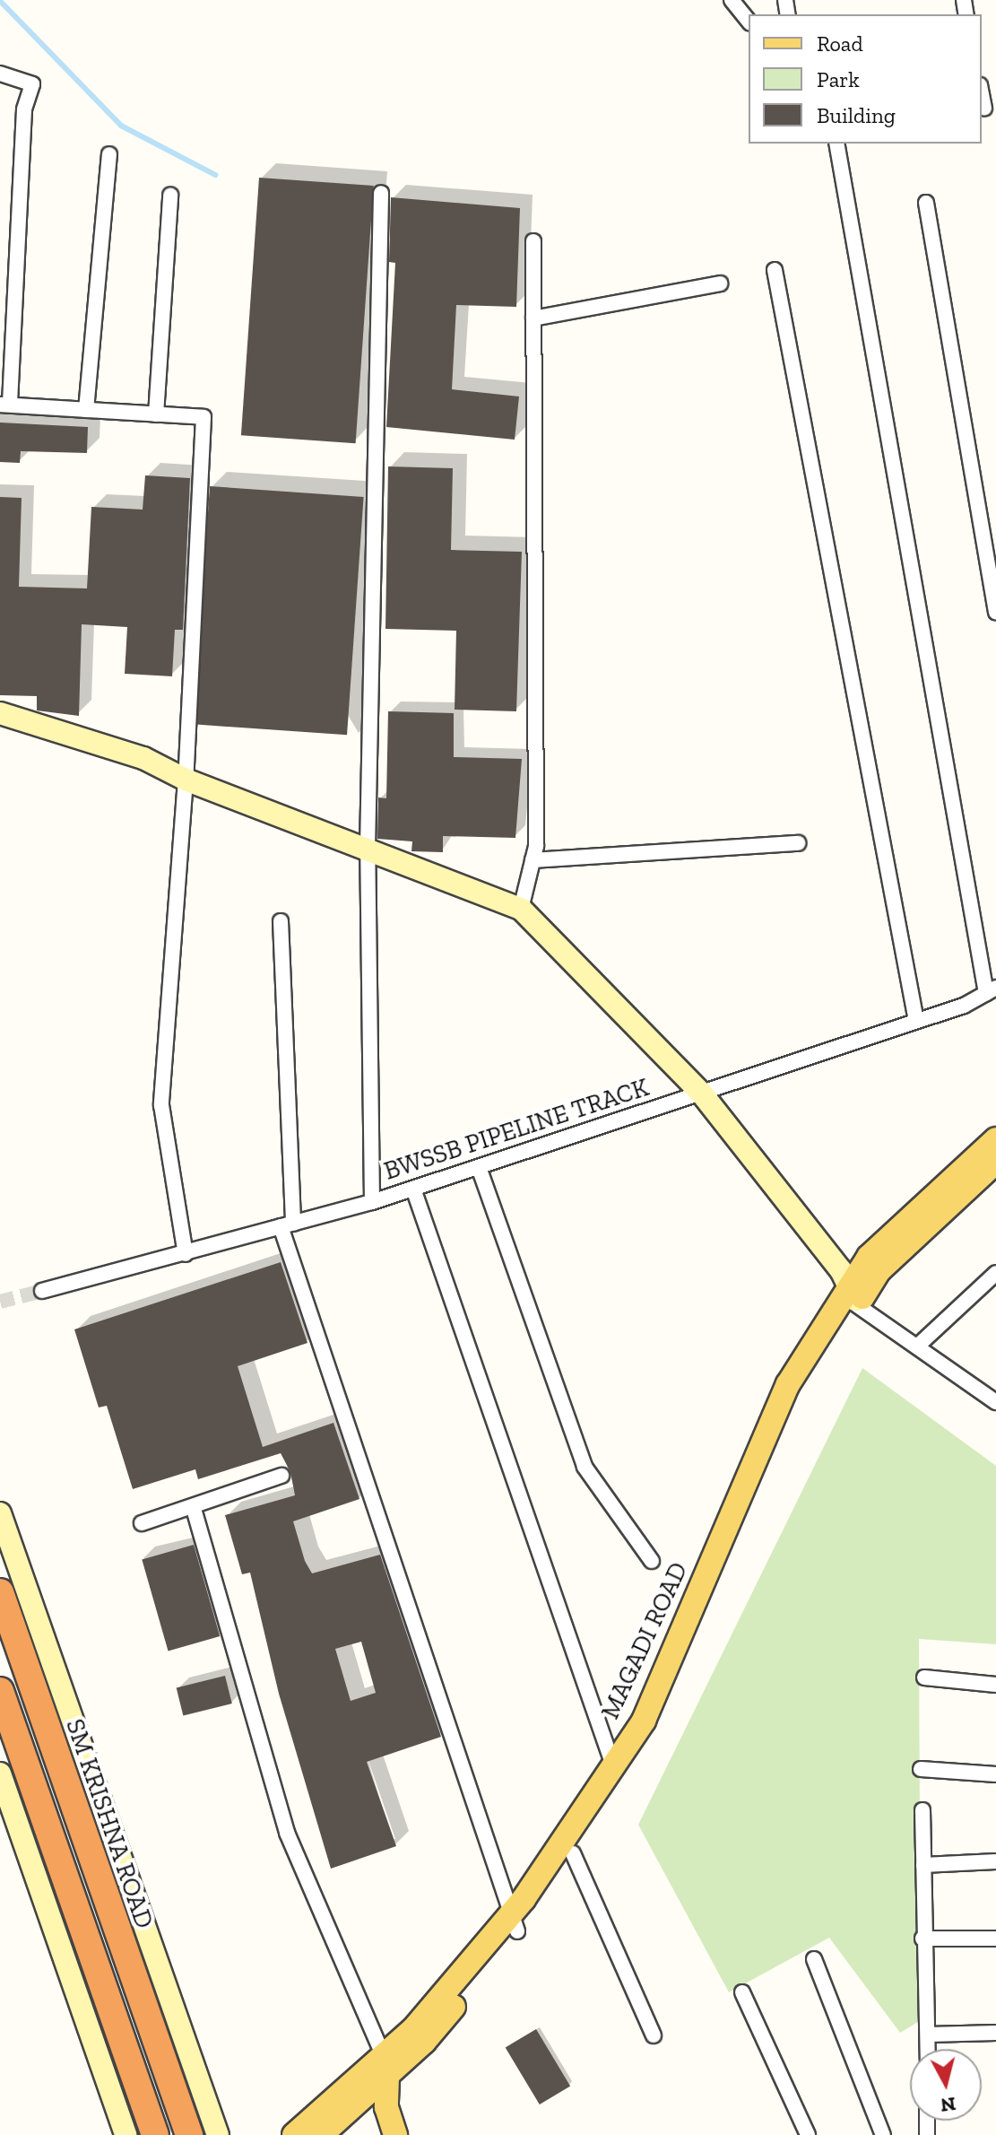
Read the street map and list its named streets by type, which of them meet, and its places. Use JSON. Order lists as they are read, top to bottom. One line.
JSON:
{"streets":{"highway":["SM KRISHNA ROAD"],"main road":["MAGADI ROAD"],"street":["BWSSB PIPELINE TRACK"]},"legend":["Road","Park","Building"],"north":"bottom"}
